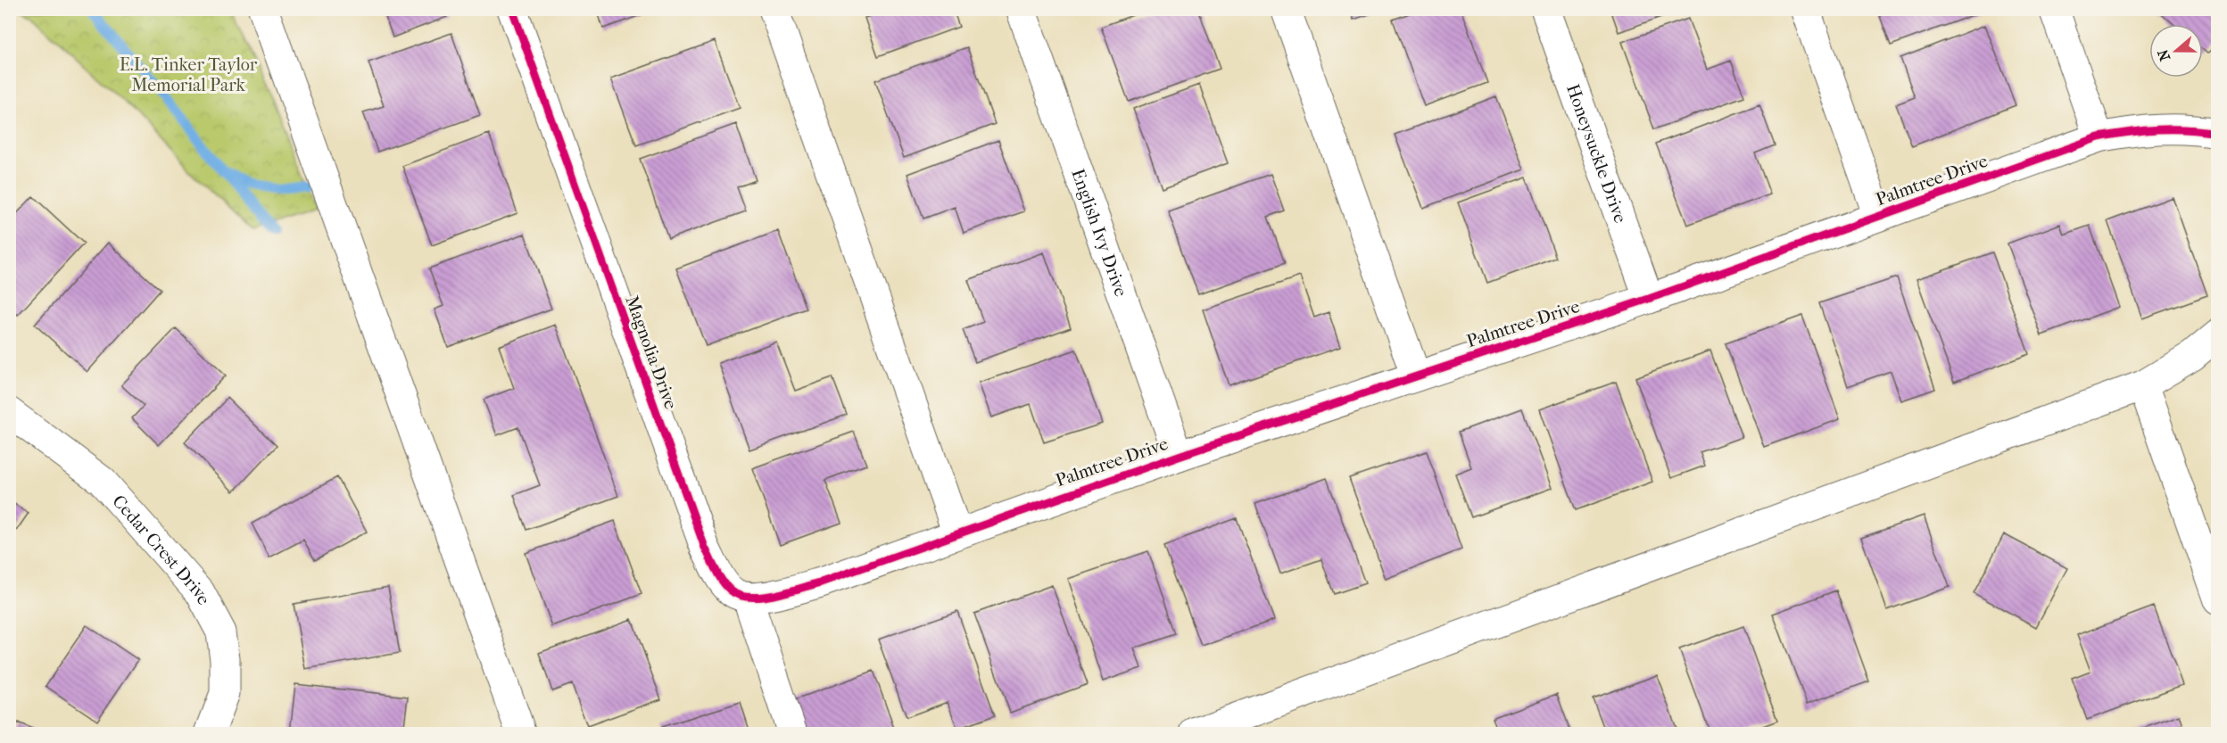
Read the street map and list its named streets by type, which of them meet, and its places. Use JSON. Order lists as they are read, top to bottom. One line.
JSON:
{"streets":{"street":["Honeysuckle Drive","Palmtree Drive","English Ivy Drive","Magnolia Drive","Cedar Crest Drive"]},"crossings":[["Honeysuckle Drive","Palmtree Drive"],["Palmtree Drive","English Ivy Drive"],["Palmtree Drive","Magnolia Drive"]],"parks":["E.L. Tinker Taylor Memorial Park"],"north":"left"}
